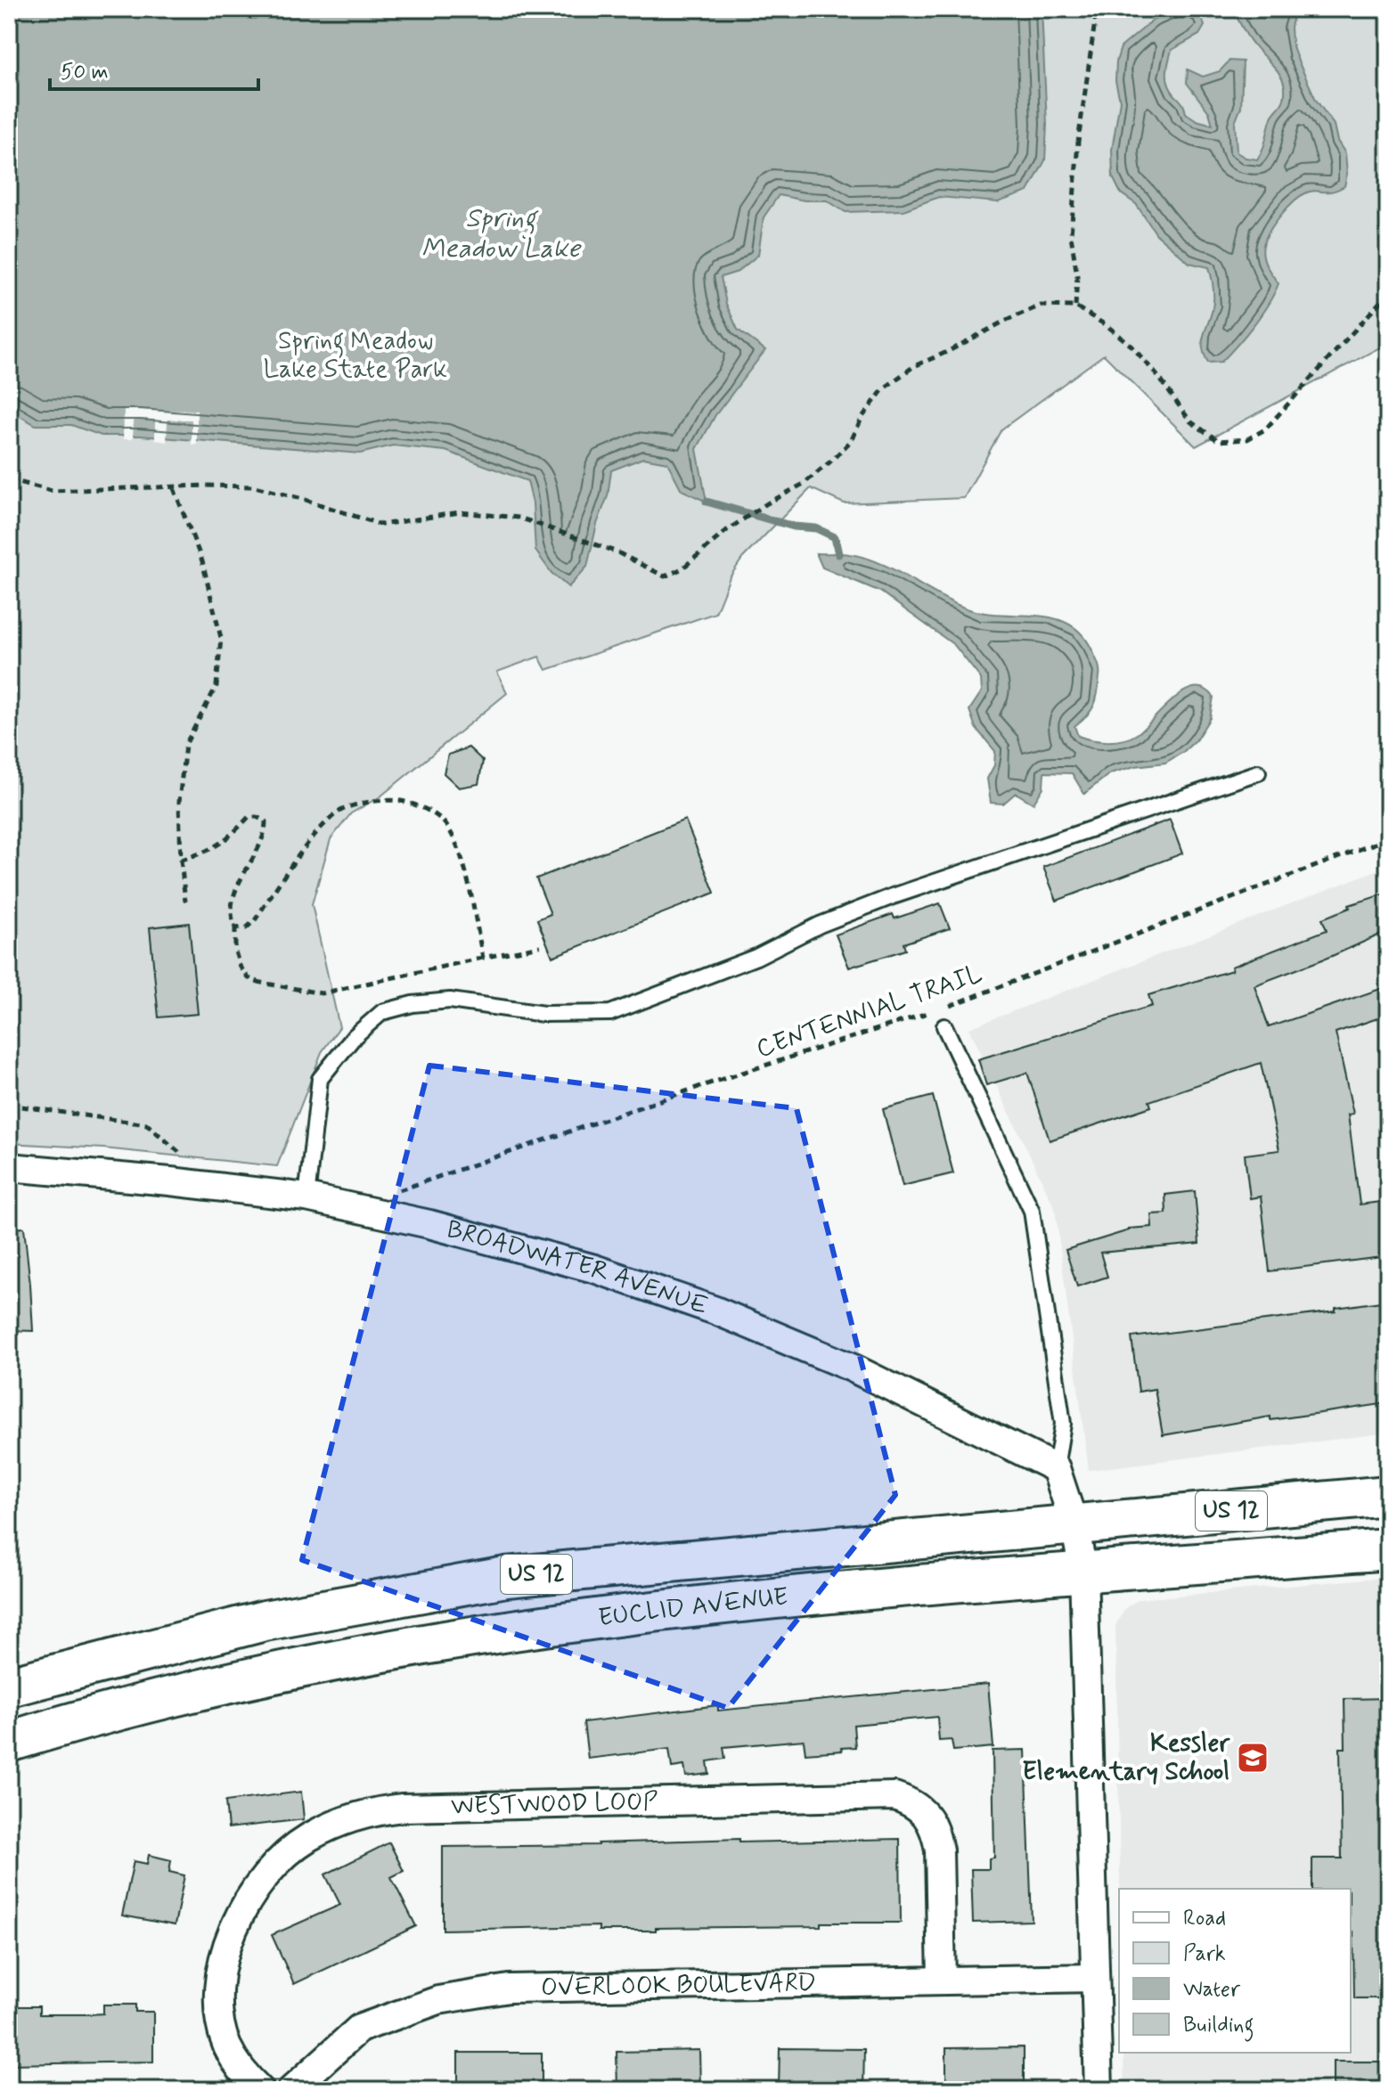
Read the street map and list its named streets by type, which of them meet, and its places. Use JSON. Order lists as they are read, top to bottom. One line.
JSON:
{"streets":{"highway":["US 12","EUCLID AVENUE"],"street":["BROADWATER AVENUE","WESTWOOD LOOP","OVERLOOK BOULEVARD"],"path":["CENTENNIAL TRAIL"]},"crossings":[["CENTENNIAL TRAIL","BROADWATER AVENUE"],["WESTWOOD LOOP","OVERLOOK BOULEVARD"]],"water":["Spring Meadow Lake"],"parks":["Spring Meadow Lake State Park"],"places":{"school or university":["Kessler Elementary School"]},"legend":["Road","Park","Water","Building"],"scale_bar":"50 m"}
